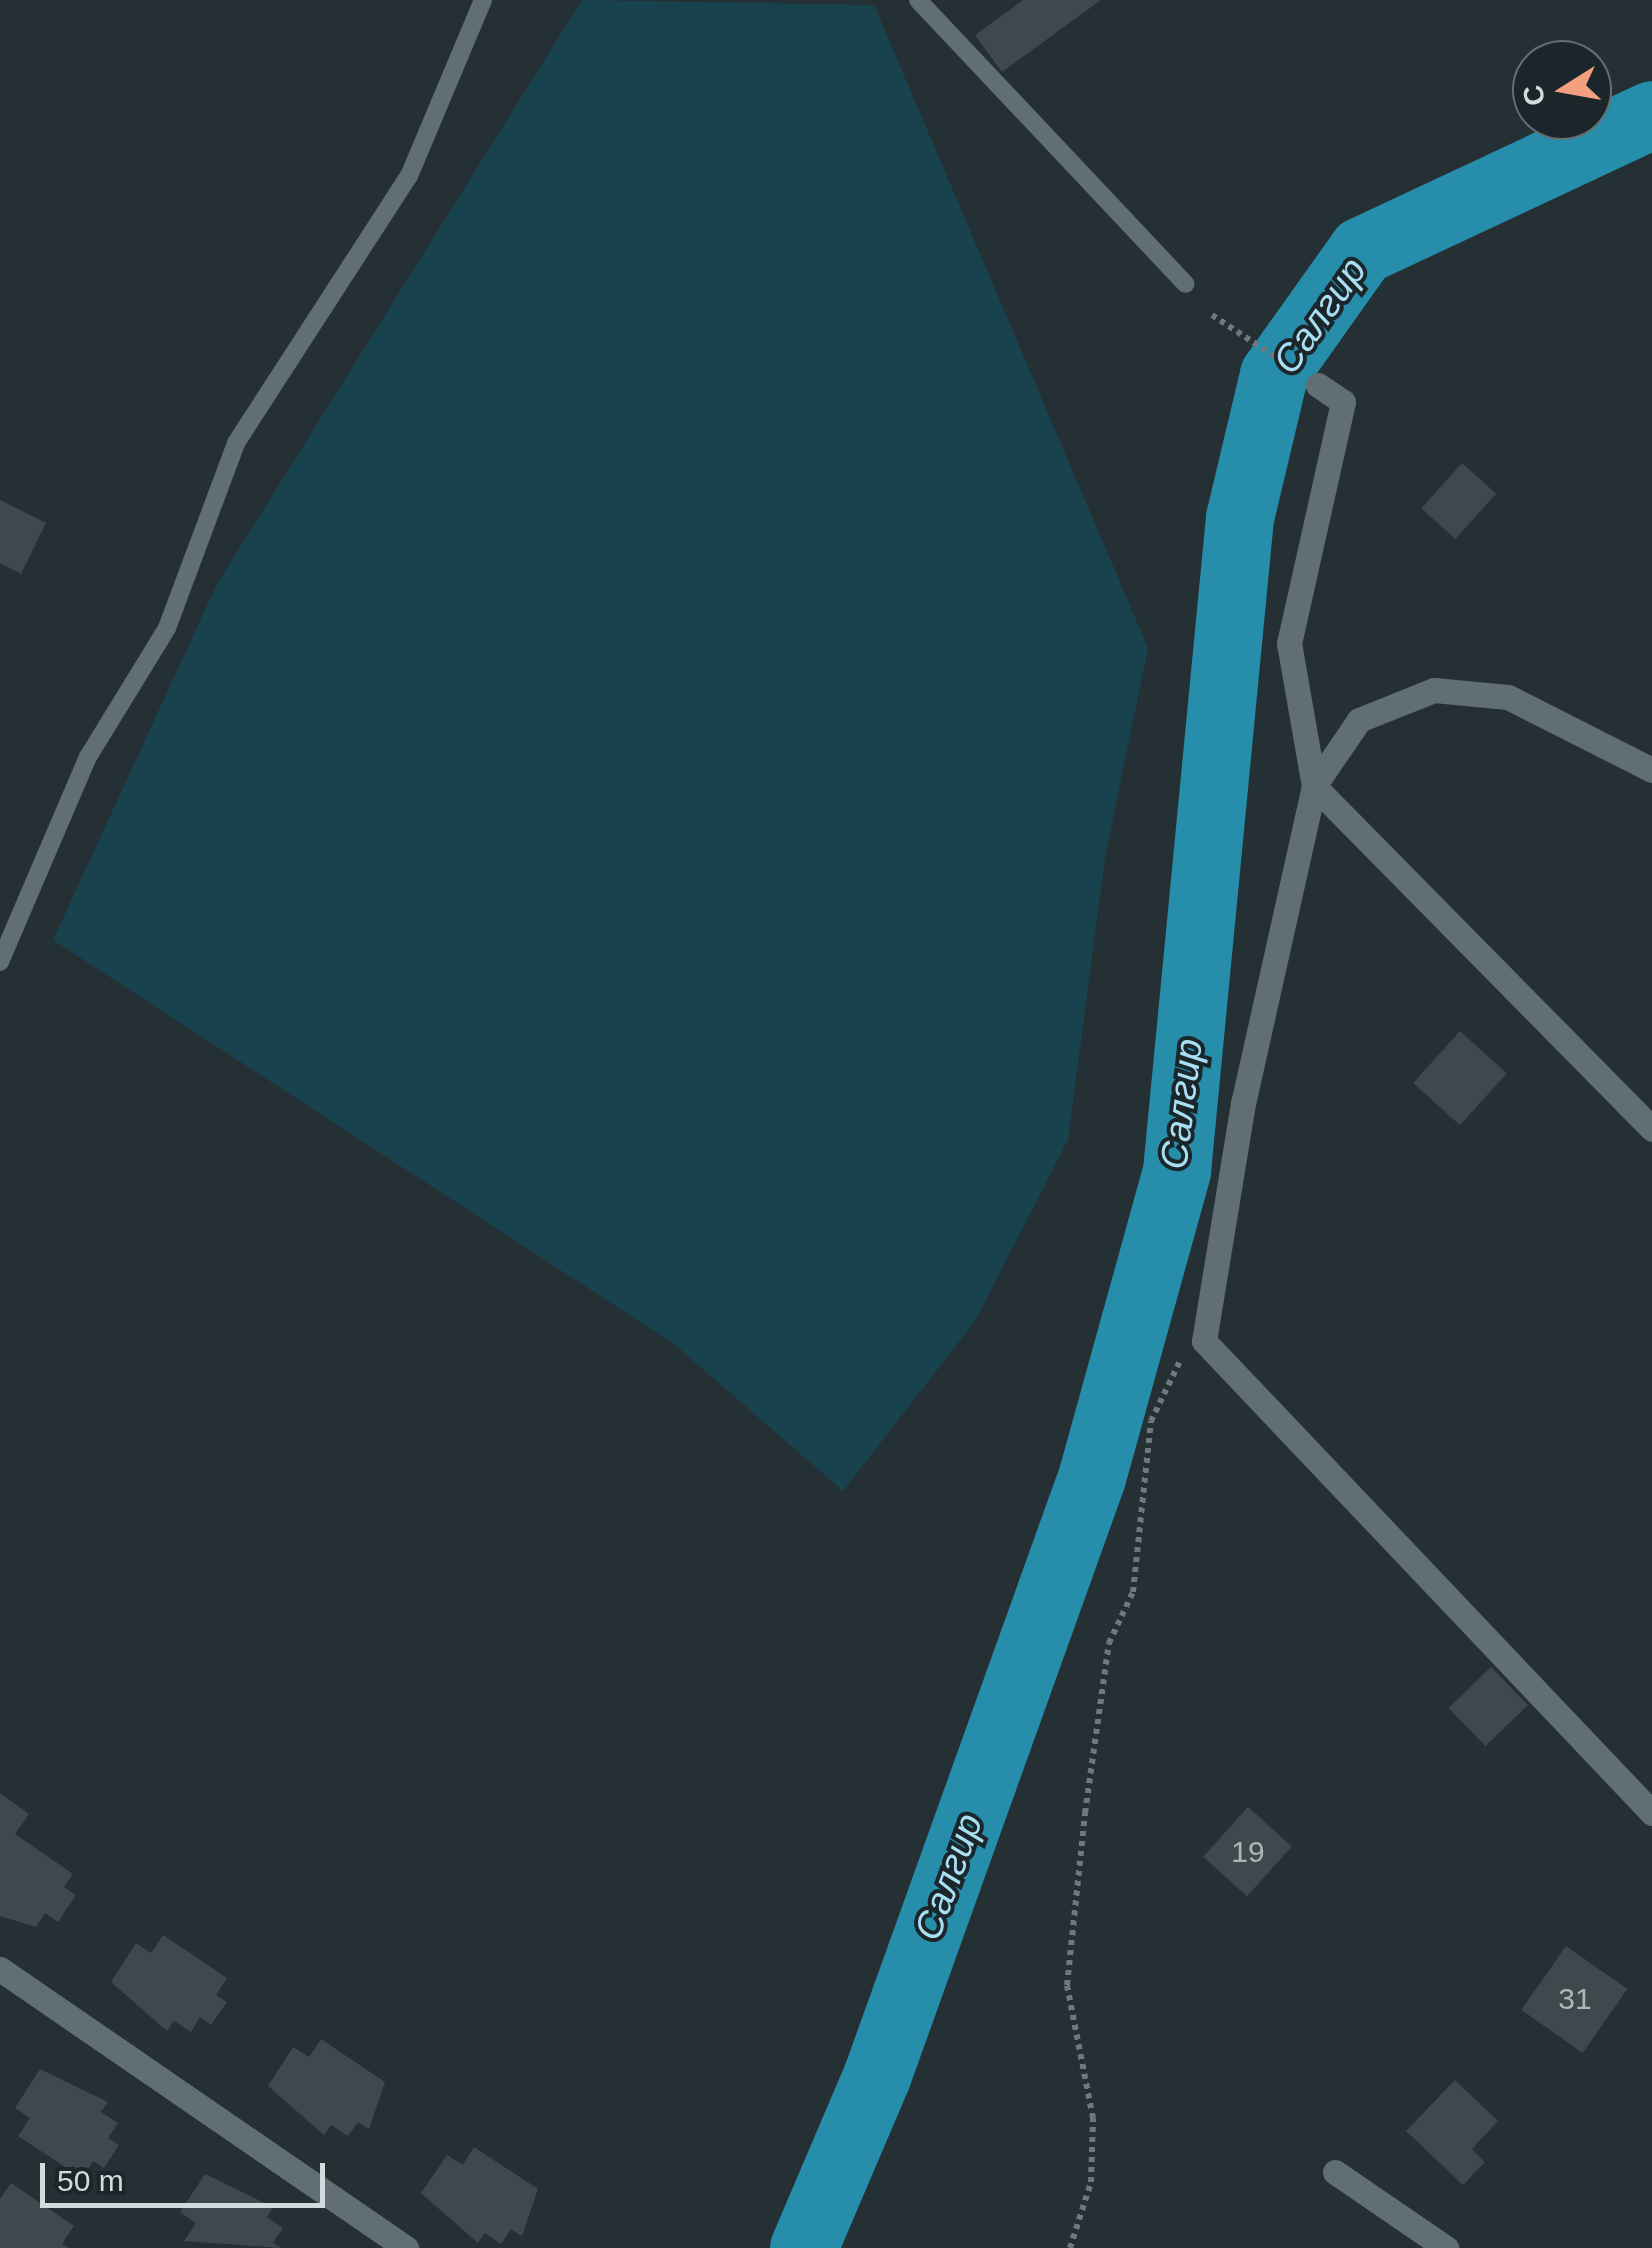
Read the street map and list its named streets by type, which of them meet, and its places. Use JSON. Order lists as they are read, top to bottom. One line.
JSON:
{"water":["Салгир"],"house_numbers":["19","31"],"scale_bar":"50 m","north":"left"}
